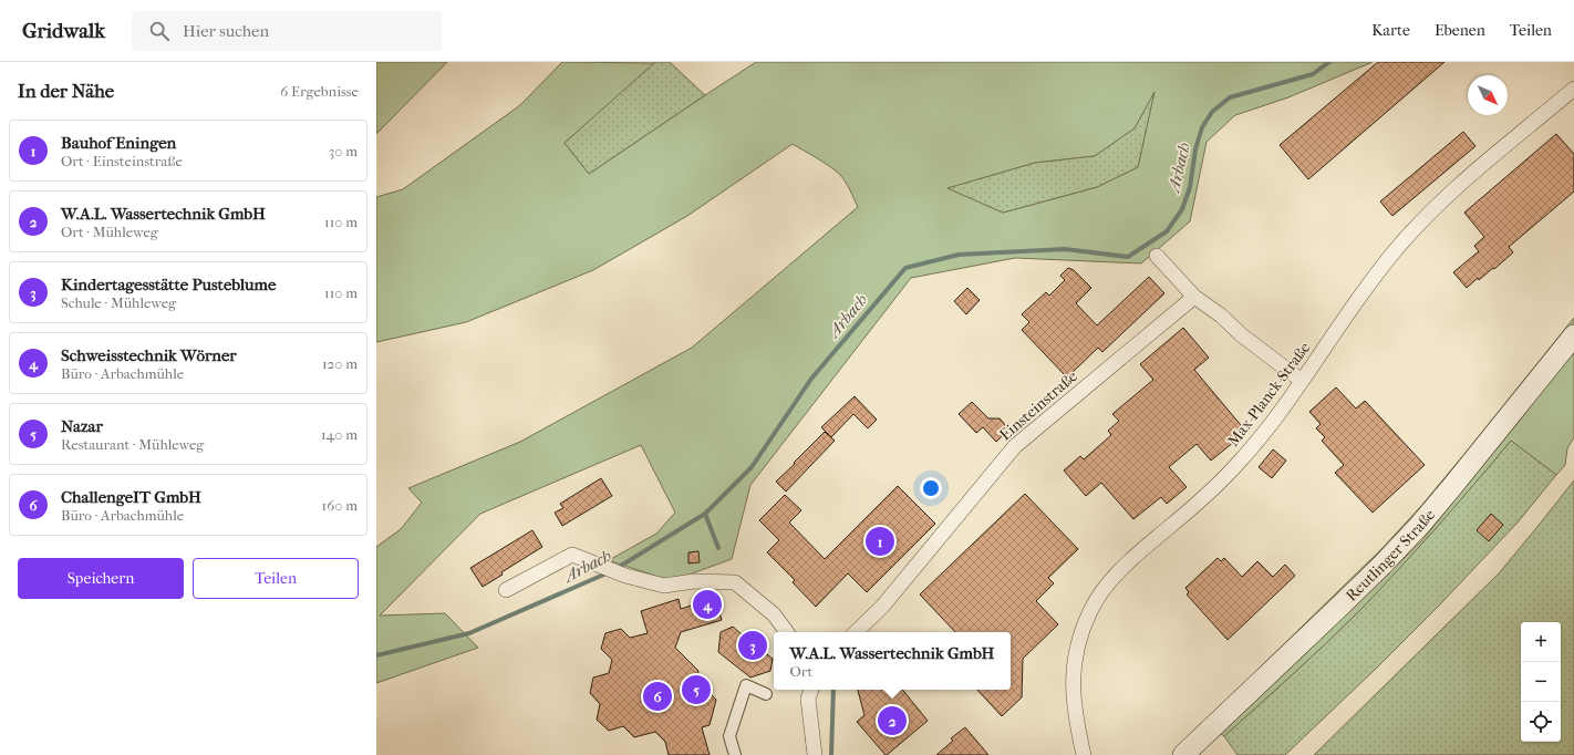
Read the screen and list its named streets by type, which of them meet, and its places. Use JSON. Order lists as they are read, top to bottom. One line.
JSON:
{"streets":{"main road":["Reutlinger Straße"],"street":["Max-Planck-Straße","Einsteinstraße"]},"water":["Arbach"],"north":"bottom right","page":{"header":"Gridwalk","search":"Hier suchen","nav":["Karte","Ebenen","Teilen"],"heading":["In der Nähe","6 Ergebnisse"],"list":[{"mark":"1","name":"Bauhof Eningen","note":"Ort · Einsteinstraße","value":"30 m"},{"mark":"2","name":"W.A.L. Wassertechnik GmbH","note":"Ort · Mühleweg","value":"110 m"},{"mark":"3","name":"Kindertagesstätte Pusteblume","note":"Schule · Mühleweg","value":"110 m"},{"mark":"4","name":"Schweisstechnik Wörner","note":"Büro · Arbachmühle","value":"120 m"},{"mark":"5","name":"Nazar","note":"Restaurant · Mühleweg","value":"140 m"},{"mark":"6","name":"ChallengeIT GmbH","note":"Büro · Arbachmühle","value":"160 m"}],"pins":["1","4","3","5","6","2"],"buttons":["Speichern","Teilen"],"map_buttons":["+","−"],"popup":["W.A.L. Wassertechnik GmbH","Ort"]}}
